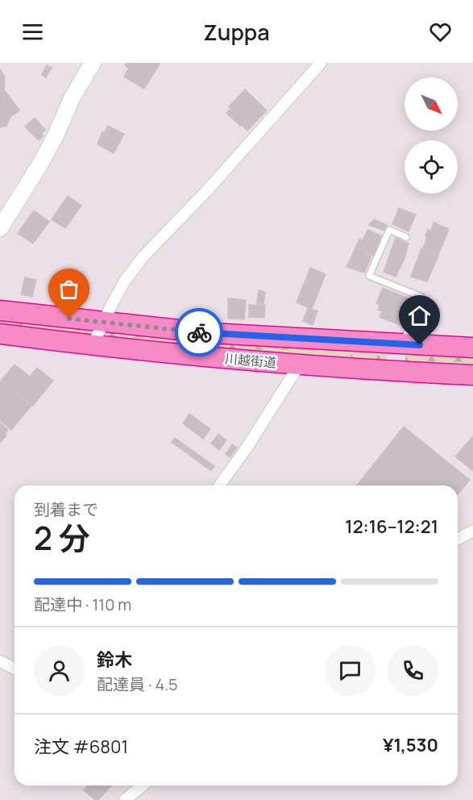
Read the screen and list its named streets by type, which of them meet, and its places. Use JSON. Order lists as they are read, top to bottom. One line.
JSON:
{"streets":{"highway":["川越街道"]},"north":"bottom right","page":{"header":"Zuppa","heading":["2 分","到着まで","12:16–12:21"],"panel":["鈴木","配達員 · 4.5","注文 #6801","¥1,530"],"bar":"配達中 · 110 m"}}
